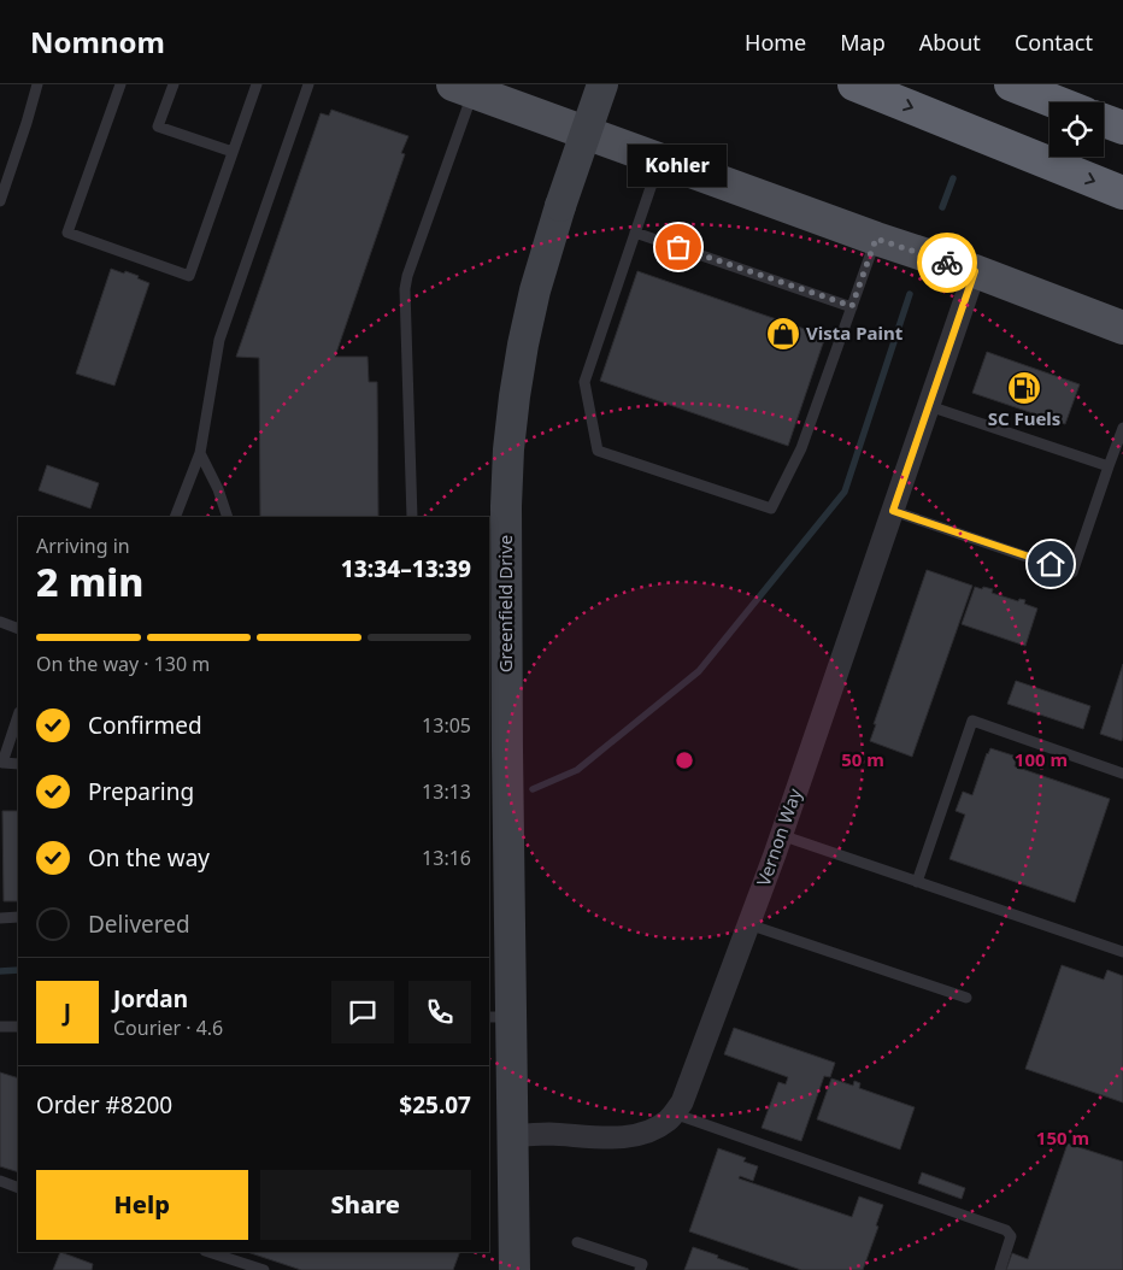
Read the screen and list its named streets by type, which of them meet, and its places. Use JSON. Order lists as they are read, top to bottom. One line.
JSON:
{"streets":{"main road":["Greenfield Drive"],"street":["Vernon Way"]},"crossings":[["Greenfield Drive","Vernon Way"]],"places":{"other":["Kohler"],"shop":["Vista Paint"],"fuel station":["SC Fuels"]},"page":{"header":"Nomnom","nav":["Home","Map","About","Contact"],"bubble":"Kohler","heading":["2 min","Arriving in","13:34–13:39"],"panel":["Jordan","Courier · 4.6","Order #8200","$25.07"],"bar":"On the way · 130 m","list":[["Confirmed","13:05"],["Preparing","13:13"],["On the way","13:16"],"Delivered"],"round":"J","buttons":["Help","Share"]},"rings":["50 m","100 m","150 m"]}
